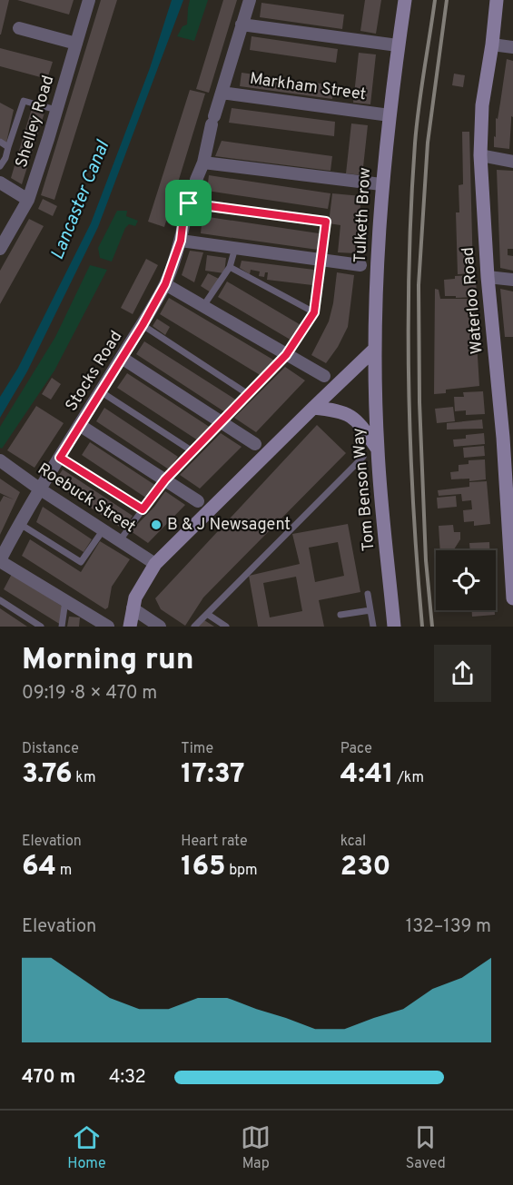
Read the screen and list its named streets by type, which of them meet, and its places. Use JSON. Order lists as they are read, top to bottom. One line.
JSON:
{"streets":{"street":["Markham Street","Shelley Road","Tulketh Brow","Waterloo Road","Stocks Road","Tom Benson Way","Roebuck Street"]},"crossings":[["Markham Street","Tulketh Brow"],["Markham Street","Stocks Road"],["Tulketh Brow","Tom Benson Way"],["Stocks Road","Roebuck Street"]],"water":["Lancaster Canal"],"places":["B & J Newsagent"],"page":{"heading":["Morning run","09:19 · 8 × 470 m"],"stats":[["Distance","3.76 km"],["Time","17:37"],["Pace","4:41 /km"],["Elevation","64 m"],["Heart rate","165 bpm"],["kcal","230"]],"chart":["Elevation","132–139 m"],"list":[{"name":"470 m","note":"4:32"}],"tabs":["Home","Map","Saved"]}}
